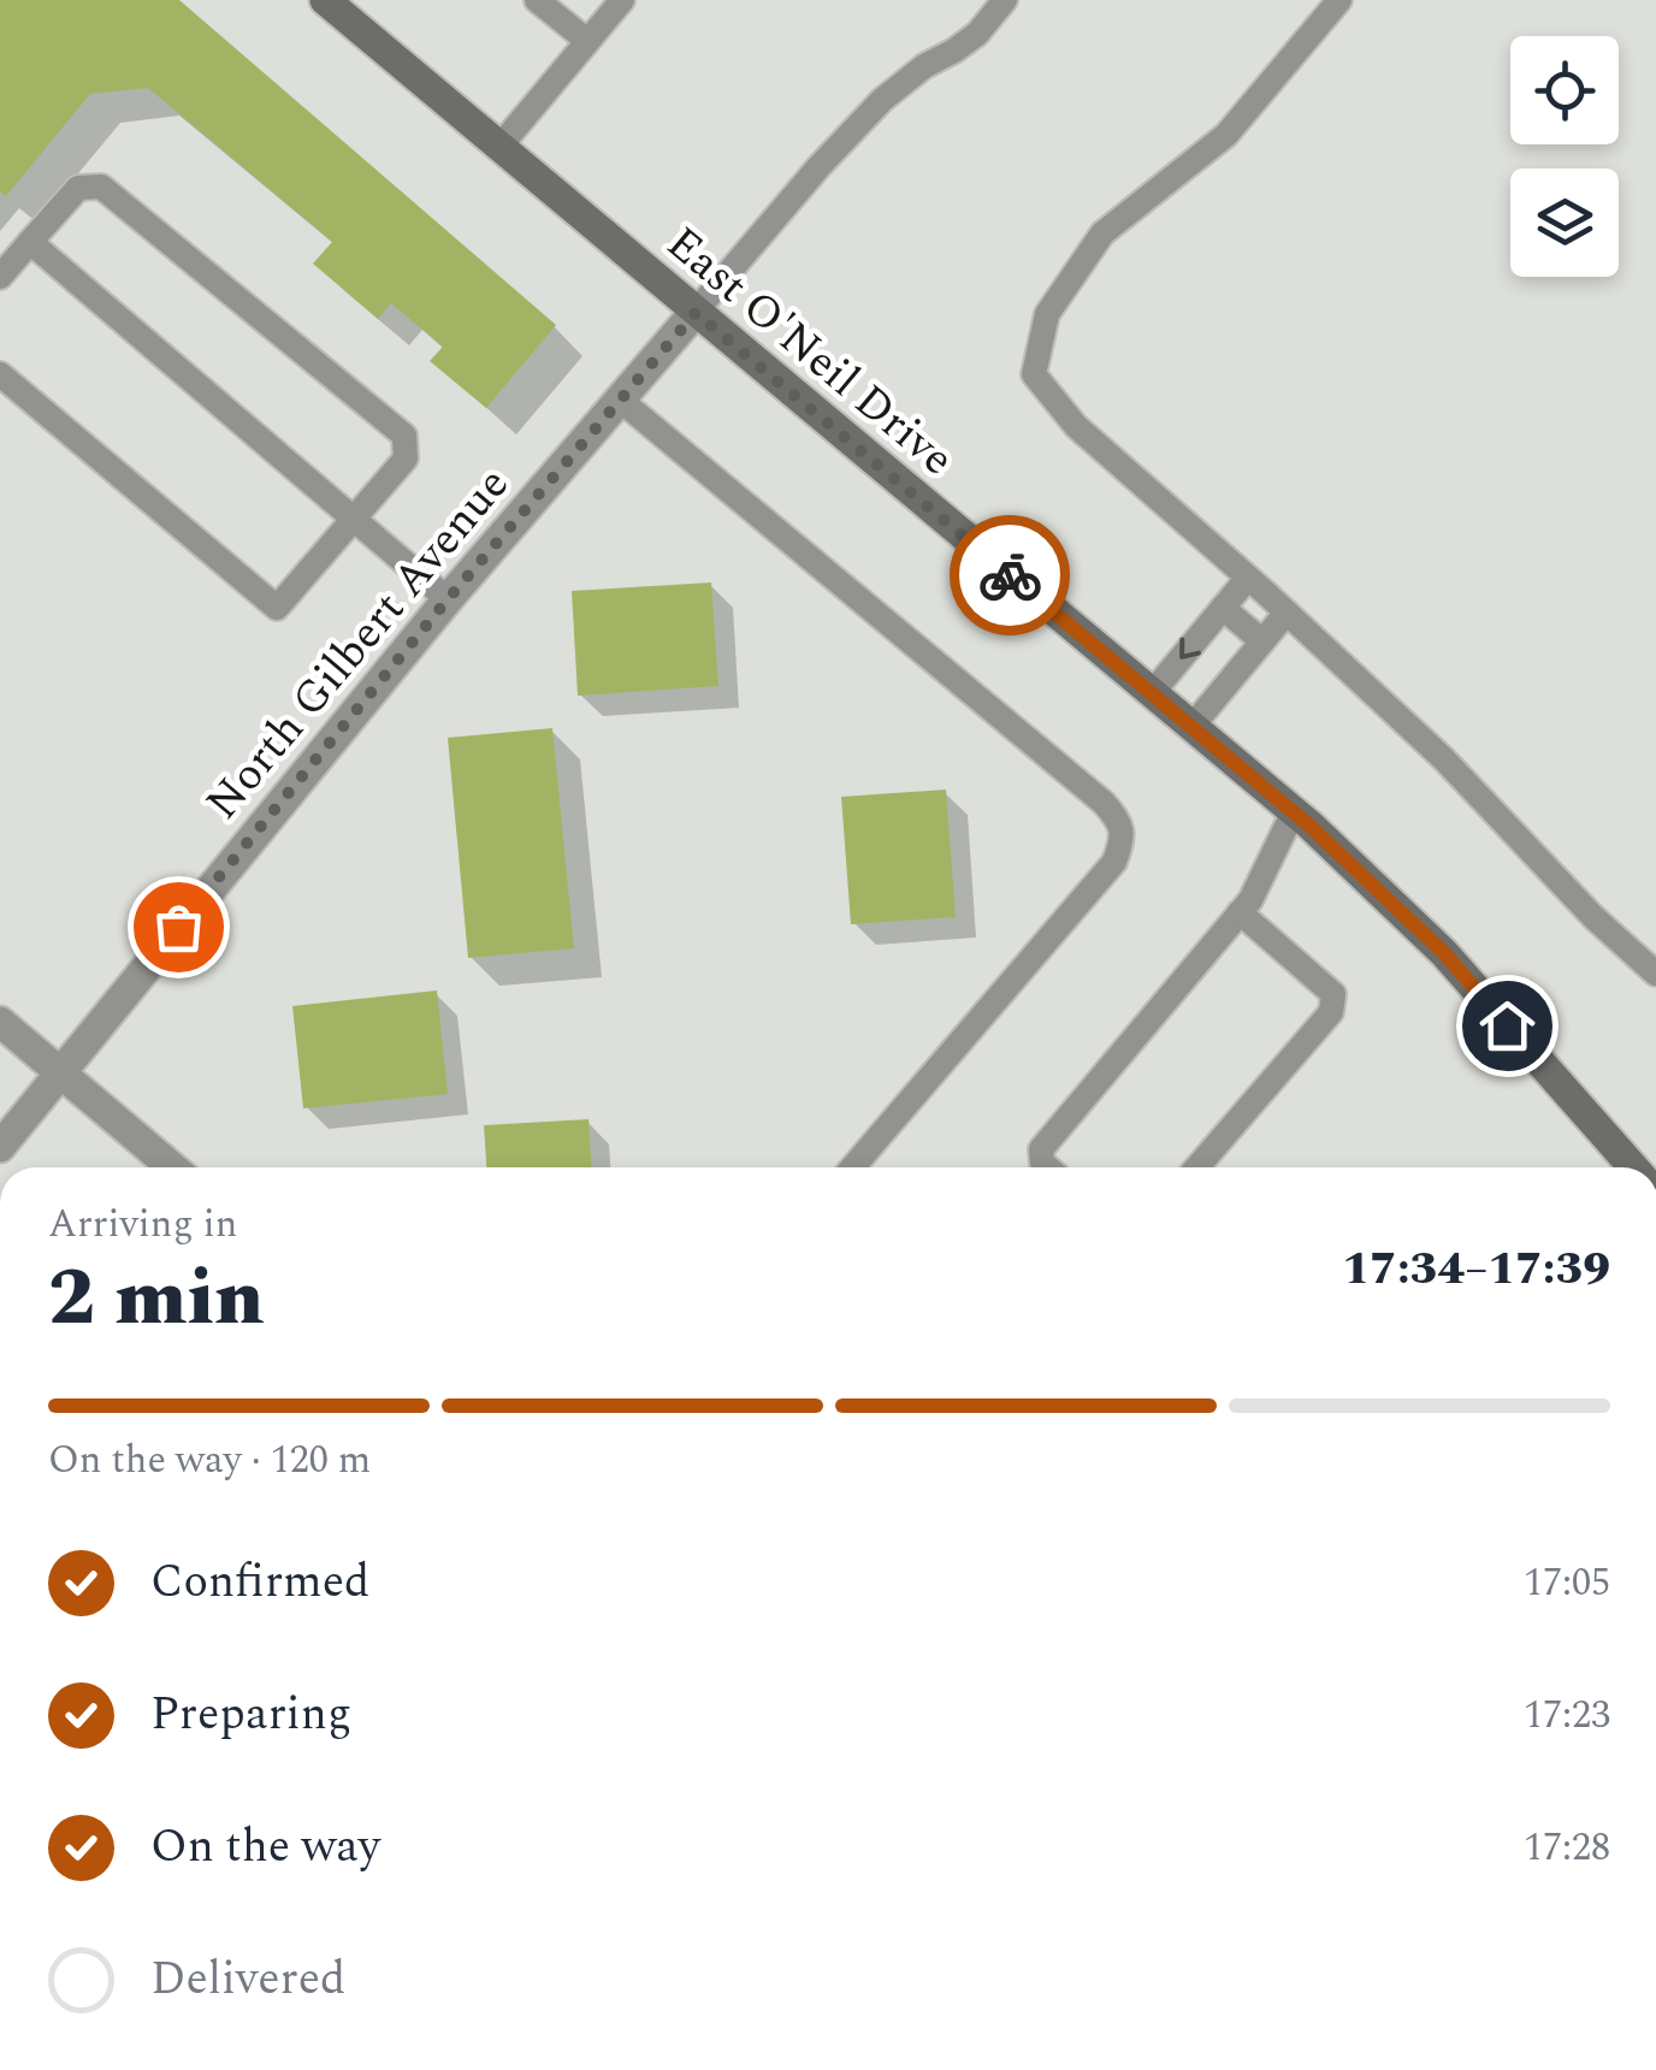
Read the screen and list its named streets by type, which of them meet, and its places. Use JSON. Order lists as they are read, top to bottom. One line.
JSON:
{"streets":{"street":["East O'Neil Drive","North Gilbert Avenue"]},"crossings":[["East O'Neil Drive","North Gilbert Avenue"]],"page":{"heading":["2 min","Arriving in","17:34–17:39"],"bar":"On the way · 120 m","list":[["Confirmed","17:05"],["Preparing","17:23"],["On the way","17:28"],"Delivered"]}}
